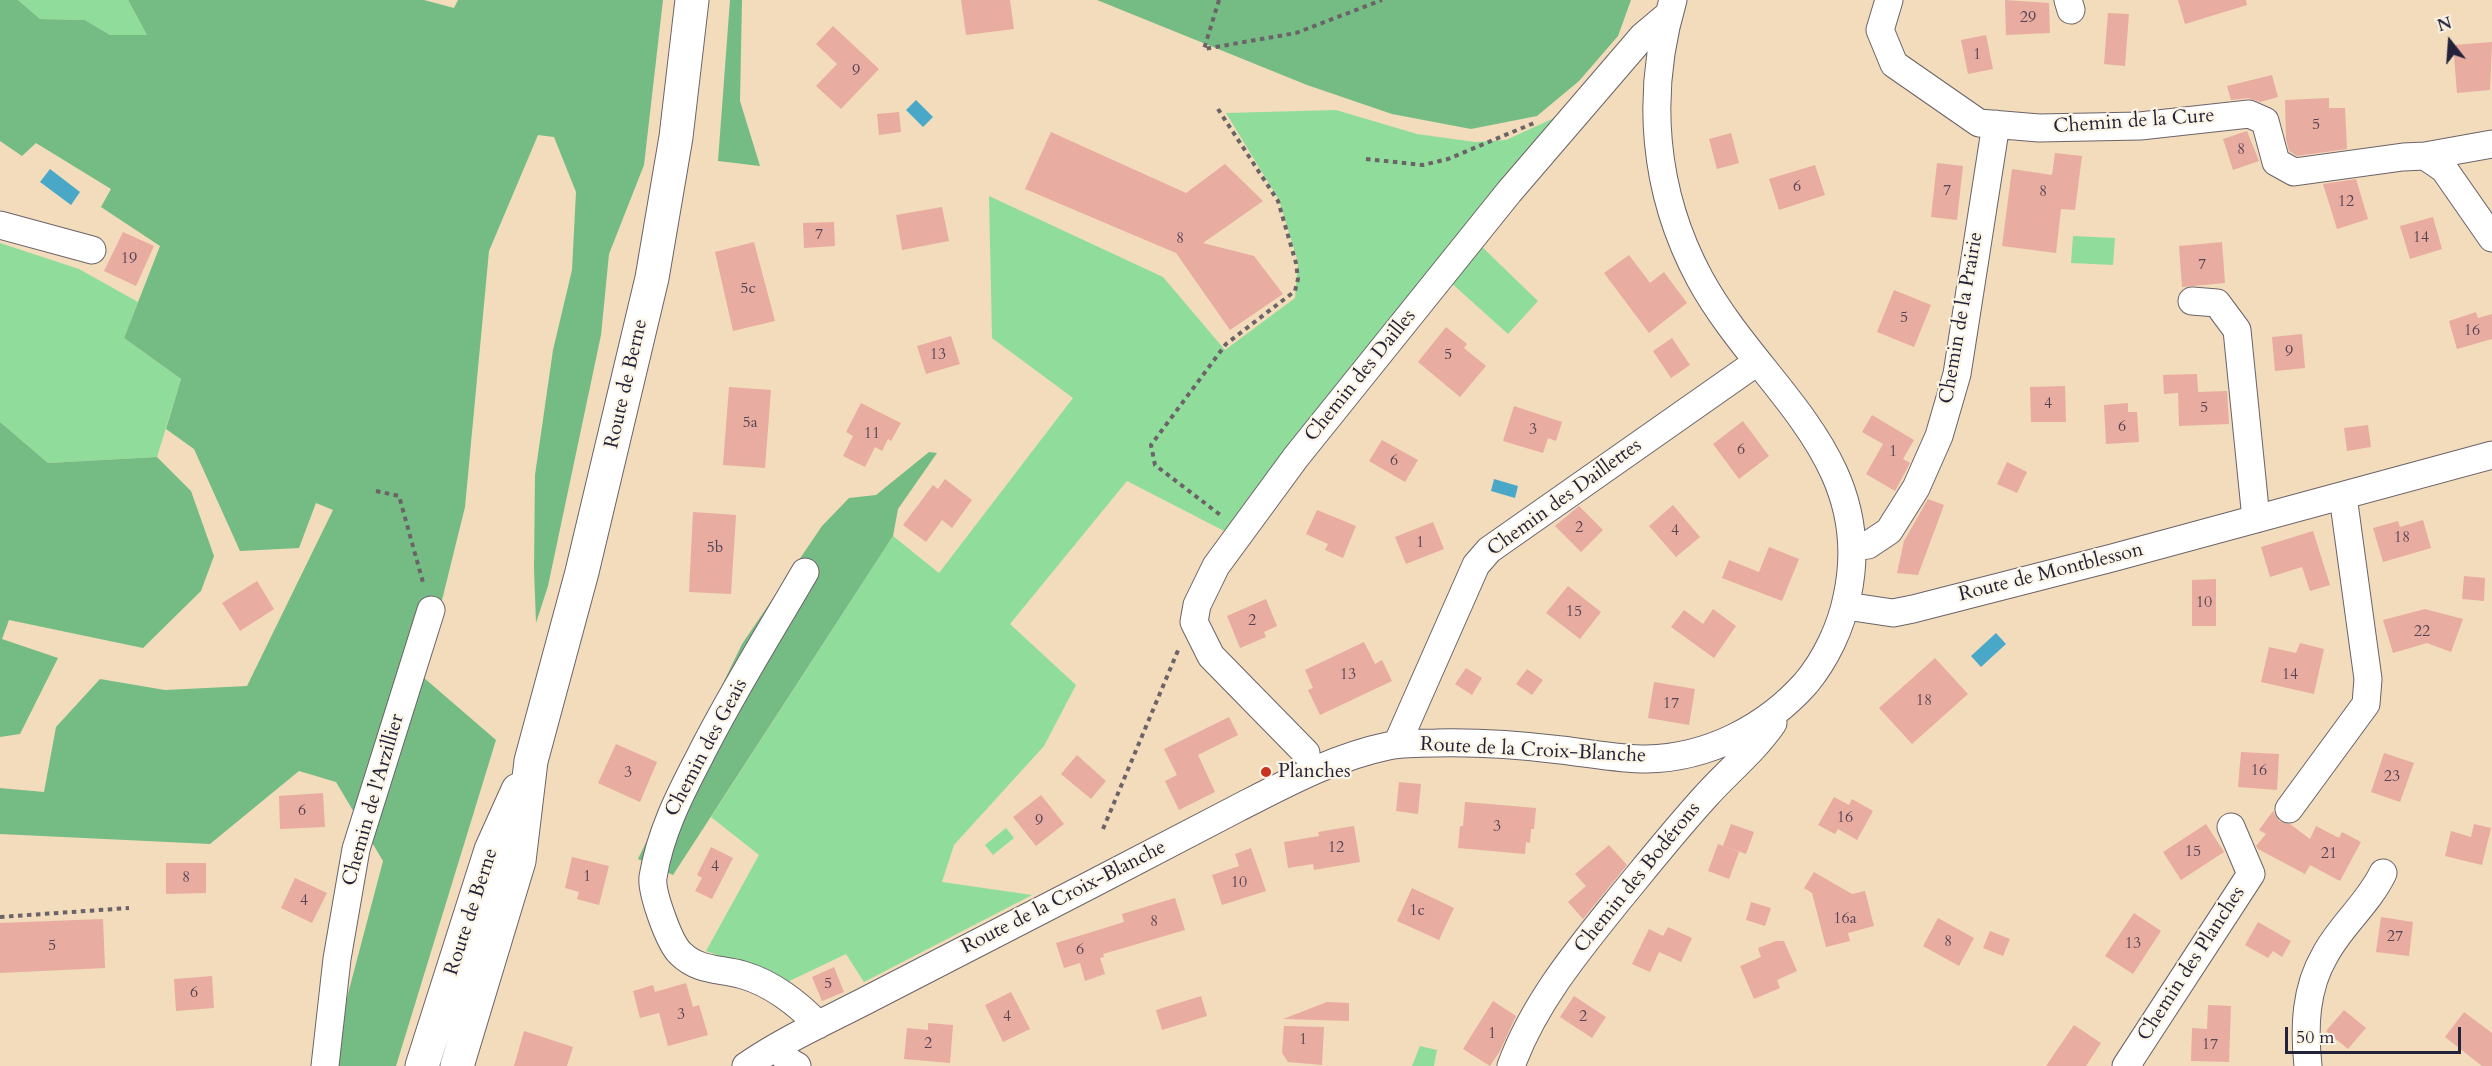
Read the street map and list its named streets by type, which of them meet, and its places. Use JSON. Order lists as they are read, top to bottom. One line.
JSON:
{"streets":{"main road":["Route de Berne"],"street":["Chemin de la Cure","Chemin de la Prairie","Chemin des Dailles","Chemin des Daillettes","Route de Montblesson","Chemin des Geais","Route de la Croix-Blanche","Chemin de l'Arzillier","Chemin des Bodérons","Chemin des Planches"]},"crossings":[["Chemin de la Cure","Chemin de la Prairie"],["Chemin de la Prairie","Route de la Croix-Blanche"],["Chemin des Dailles","Route de la Croix-Blanche"],["Chemin des Daillettes","Route de la Croix-Blanche"],["Route de Montblesson","Route de la Croix-Blanche"],["Chemin des Geais","Route de la Croix-Blanche"],["Route de la Croix-Blanche","Chemin des Bodérons"]],"places":["Planches"],"house_numbers":["29","1","9","5","8","6","7","8","12","7","14","8","19","7","5c","5","16","9","13","5","4","5","5a","6","3","11","6","1","6","2","4","18","1","5b","10","15","2","22","13","14","18","17","16","3","23","6","16","9","3","12","15","21","4","1","8","10","4","1c","16a","8","27","8","13","5","6","5","6","3","4","2","1","1","2","17"],"scale_bar":"50 m","north":"top"}
